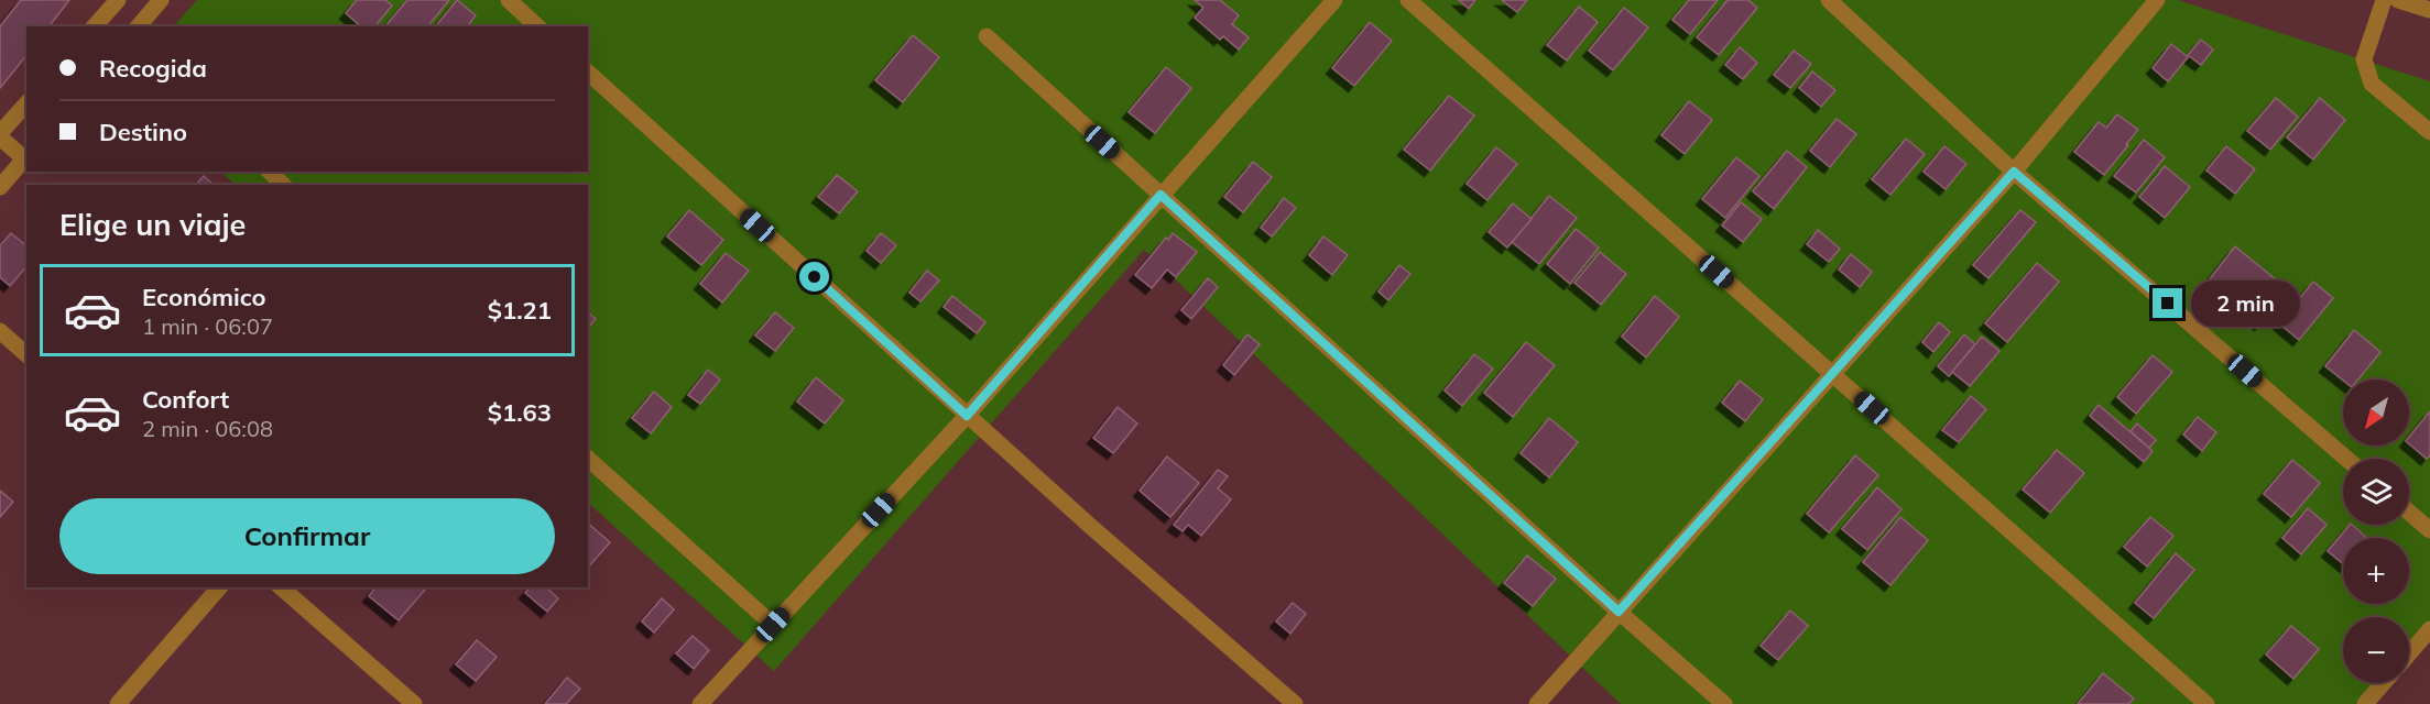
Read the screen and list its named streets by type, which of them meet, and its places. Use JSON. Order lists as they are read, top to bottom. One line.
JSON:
{"north":"bottom left","page":{"banner":["Recogida","Destino"],"heading":"Elige un viaje","list":[{"name":"Económico","note":"1 min · 06:07","value":"$1.21"},{"name":"Confort","note":"2 min · 06:08","value":"$1.63"}],"bubble":"2 min","map_buttons":["+","−"],"buttons":"Confirmar"}}
